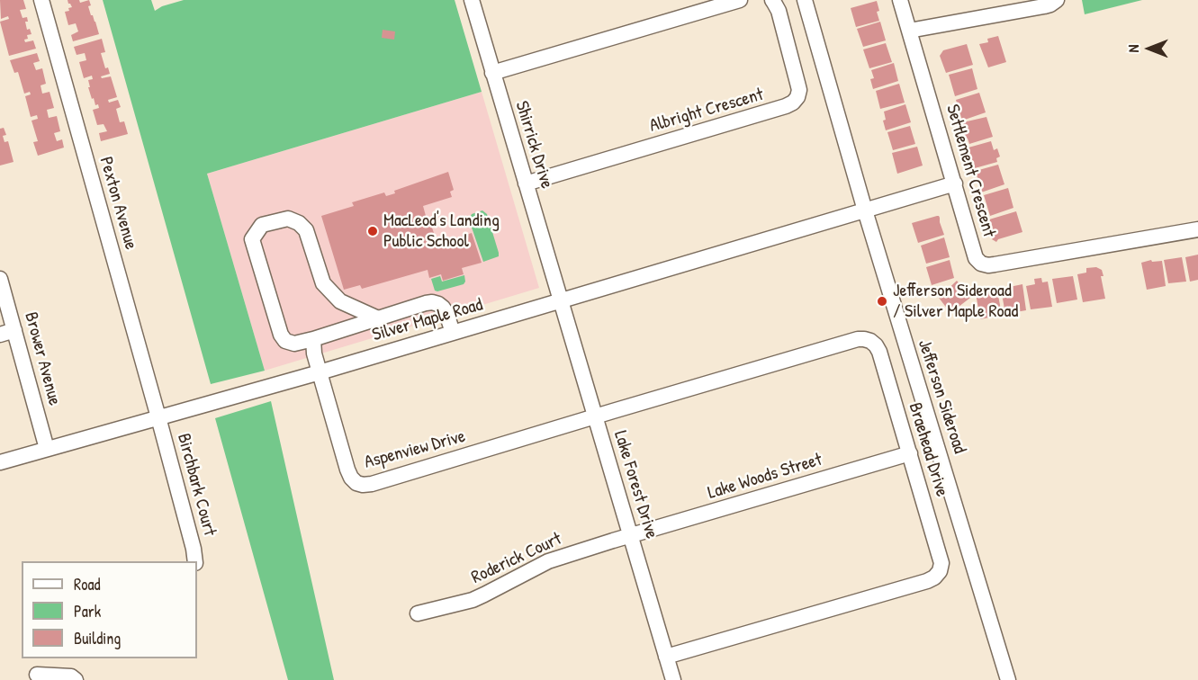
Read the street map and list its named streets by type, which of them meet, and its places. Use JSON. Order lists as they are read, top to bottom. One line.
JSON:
{"streets":{"street":["Albright Crescent","Shirrick Drive","Settlement Crescent","Pexton Avenue","Silver Maple Road","Brower Avenue","Jefferson Sideroad","Aspenview Drive","Braehead Drive","Lake Woods Street","Birchbark Court","Lake Forest Drive","Roderick Court"]},"crossings":[["Albright Crescent","Shirrick Drive"],["Shirrick Drive","Silver Maple Road"],["Shirrick Drive","Lake Forest Drive"],["Settlement Crescent","Silver Maple Road"],["Pexton Avenue","Silver Maple Road"],["Pexton Avenue","Birchbark Court"],["Silver Maple Road","Brower Avenue"],["Silver Maple Road","Jefferson Sideroad"],["Silver Maple Road","Aspenview Drive"],["Silver Maple Road","Birchbark Court"],["Silver Maple Road","Lake Forest Drive"],["Aspenview Drive","Braehead Drive"],["Aspenview Drive","Lake Forest Drive"],["Braehead Drive","Lake Woods Street"],["Braehead Drive","Lake Forest Drive"],["Lake Woods Street","Lake Forest Drive"],["Lake Woods Street","Roderick Court"],["Lake Forest Drive","Roderick Court"]],"places":["MacLeod's Landing Public School","Jefferson Sideroad / Silver Maple Road"],"legend":["Road","Park","Building"],"north":"left"}
